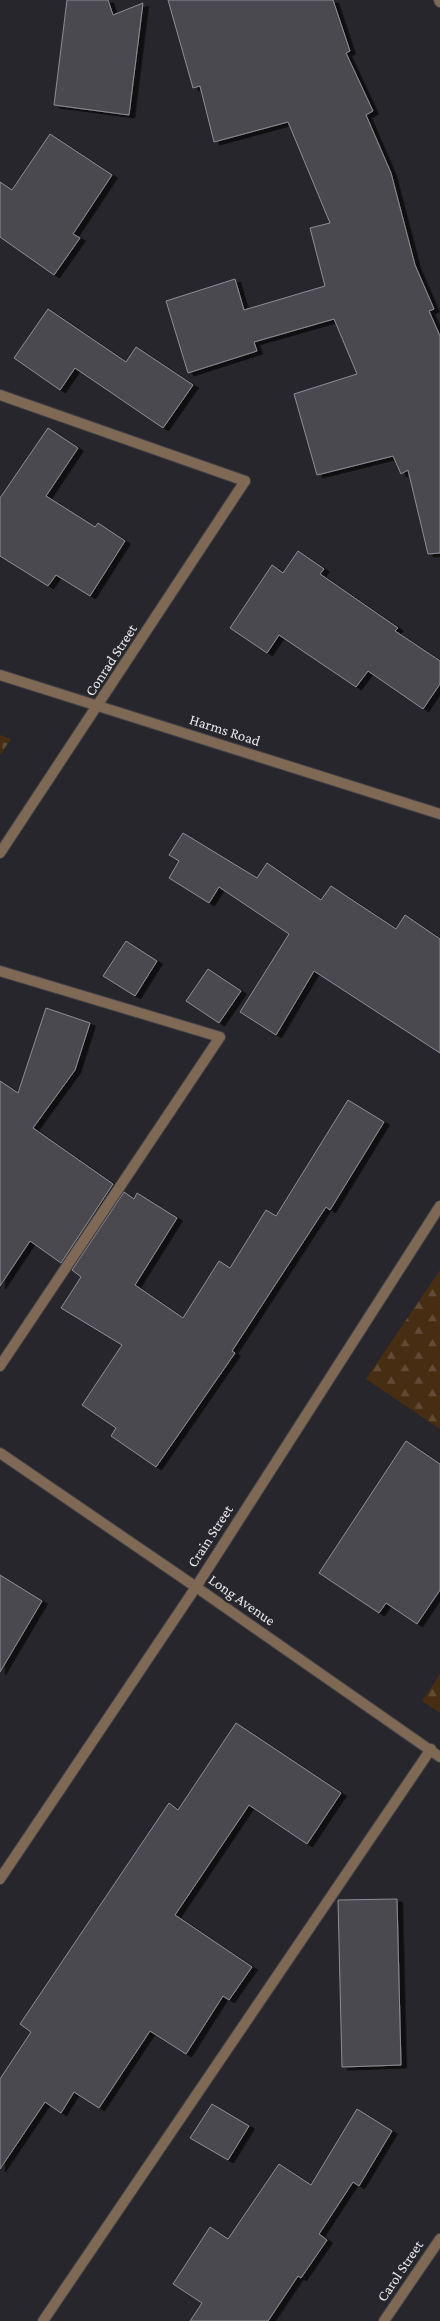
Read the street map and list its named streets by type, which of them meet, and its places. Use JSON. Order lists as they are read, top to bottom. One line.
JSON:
{"streets":{"street":["Conrad Street","Harms Road","Crain Street","Long Avenue","Carol Street"]},"crossings":[["Conrad Street","Harms Road"],["Crain Street","Long Avenue"]]}
